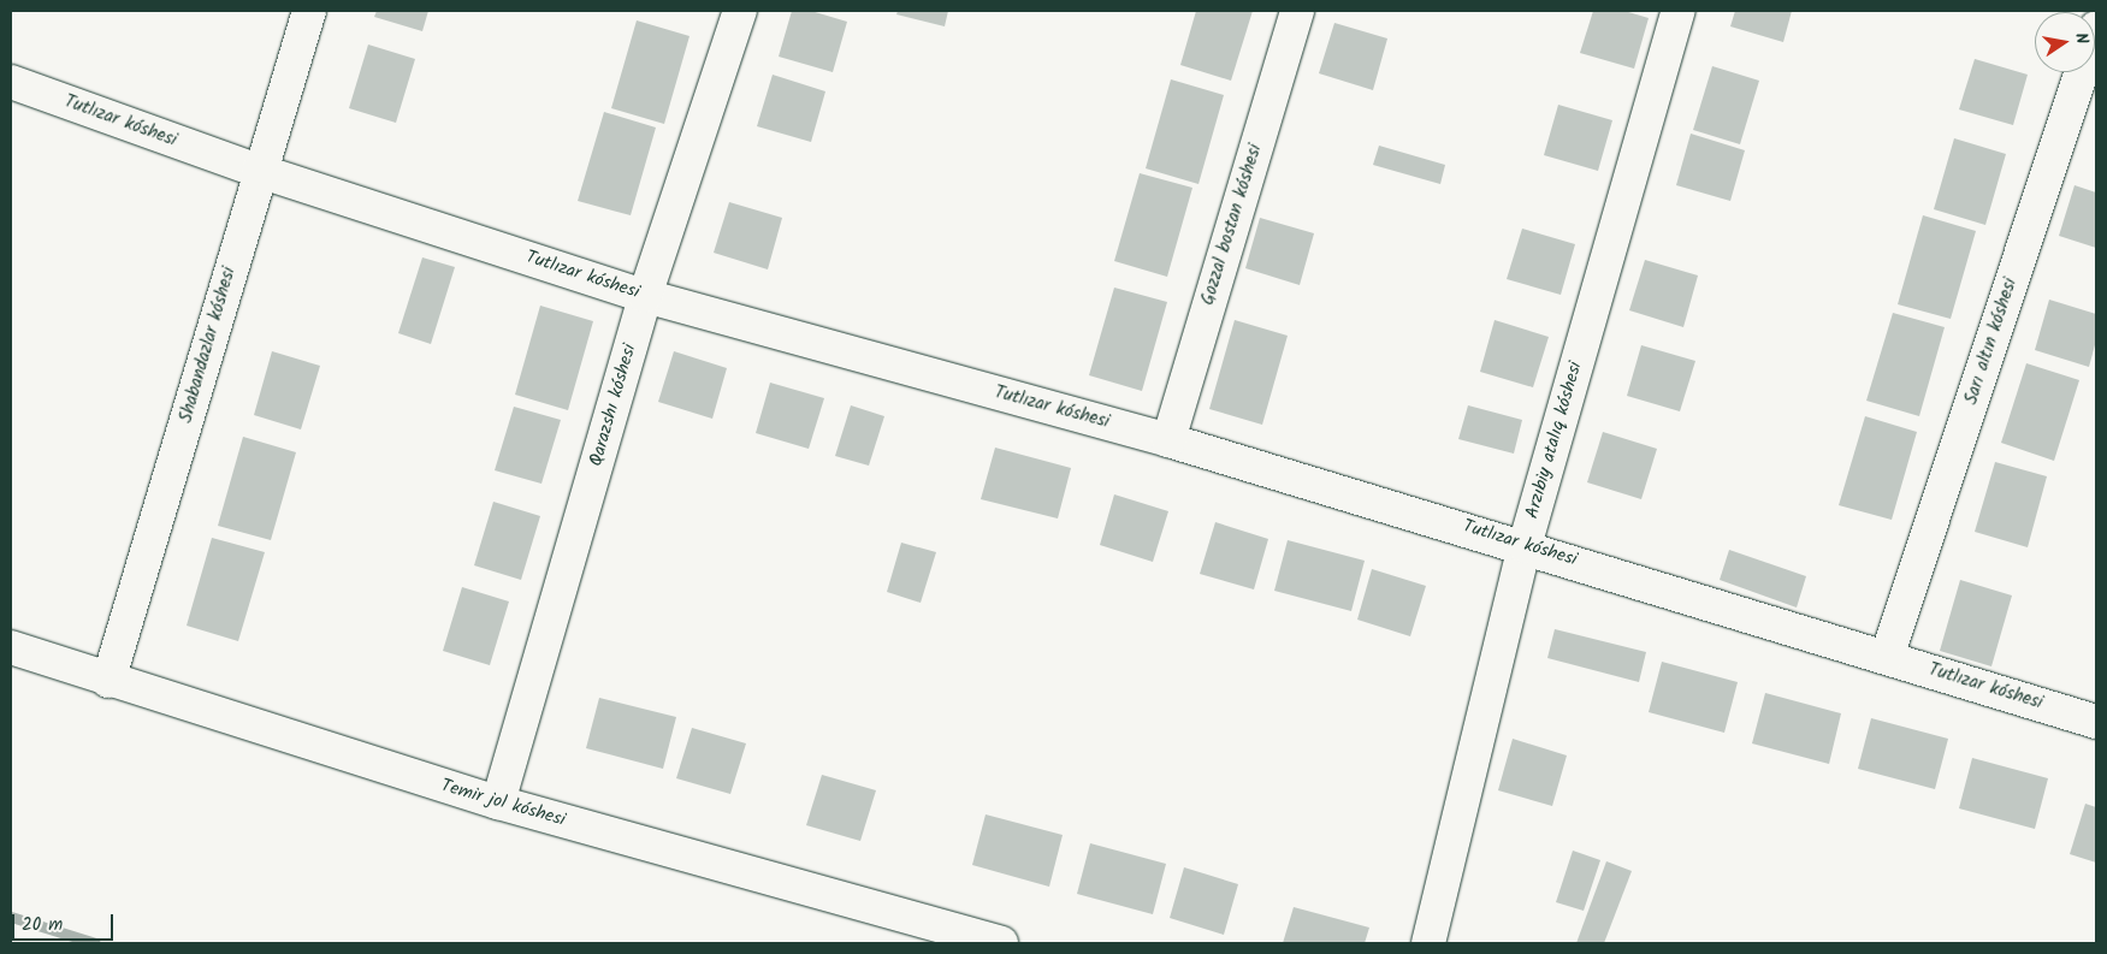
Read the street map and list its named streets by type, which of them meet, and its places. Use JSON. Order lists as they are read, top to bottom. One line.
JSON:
{"streets":{"street":["Tutlızar kóshesi","Gozzal bostan kóshesi","Sarı altın kóshesi","Shabandazlar kóshesi","Qarazshı kóshesi","Arzıbiy atalıq kóshesi","Temir jol kóshesi"]},"crossings":[["Tutlızar kóshesi","Gozzal bostan kóshesi"],["Tutlızar kóshesi","Sarı altın kóshesi"],["Tutlızar kóshesi","Shabandazlar kóshesi"],["Tutlızar kóshesi","Qarazshı kóshesi"],["Tutlızar kóshesi","Arzıbiy atalıq kóshesi"],["Shabandazlar kóshesi","Temir jol kóshesi"],["Qarazshı kóshesi","Temir jol kóshesi"]],"scale_bar":"20 m","north":"right"}
